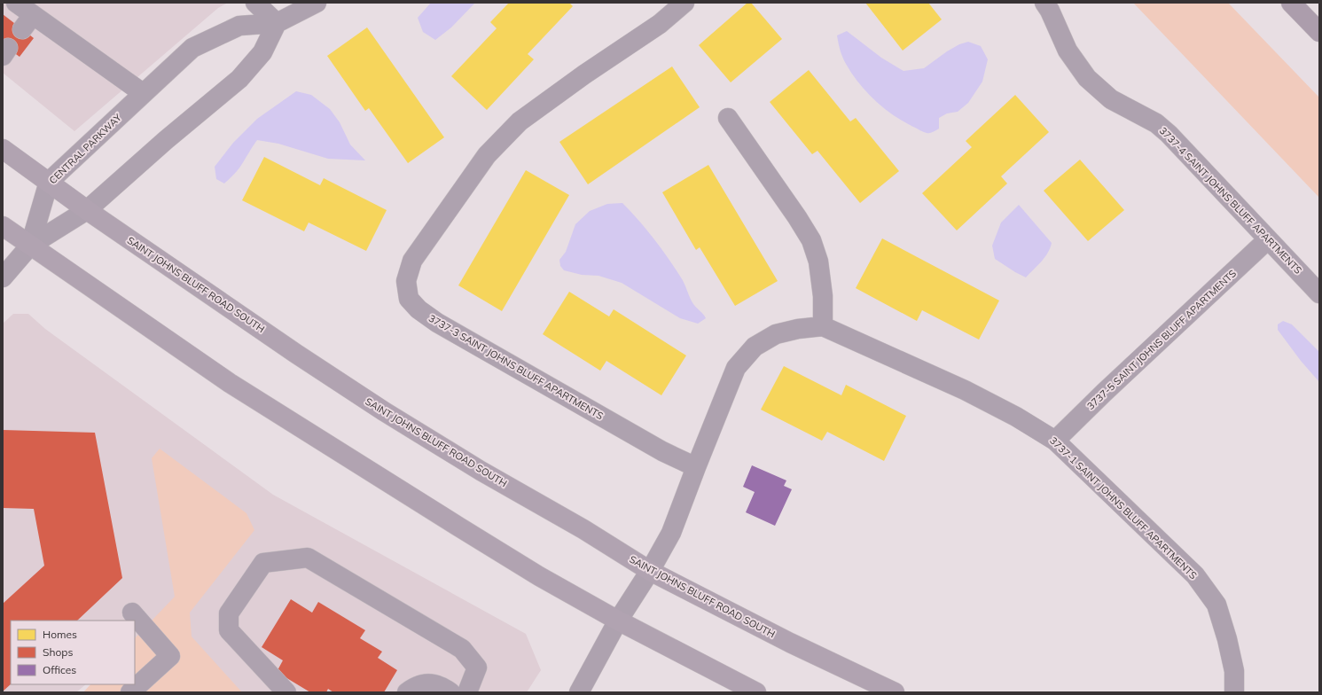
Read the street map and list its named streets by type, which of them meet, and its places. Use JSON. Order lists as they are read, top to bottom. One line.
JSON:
{"streets":{"main road":["SAINT JOHNS BLUFF ROAD SOUTH"],"street":["CENTRAL PARKWAY","3737-4 SAINT JOHNS BLUFF APARTMENTS","3737-5 SAINT JOHNS BLUFF APARTMENTS","3737-3 SAINT JOHNS BLUFF APARTMENTS","3737-1 SAINT JOHNS BLUFF APARTMENTS"]},"crossings":[["CENTRAL PARKWAY","SAINT JOHNS BLUFF ROAD SOUTH"],["3737-4 SAINT JOHNS BLUFF APARTMENTS","3737-5 SAINT JOHNS BLUFF APARTMENTS"],["3737-5 SAINT JOHNS BLUFF APARTMENTS","3737-1 SAINT JOHNS BLUFF APARTMENTS"]],"legend":["Homes","Shops","Offices"]}
